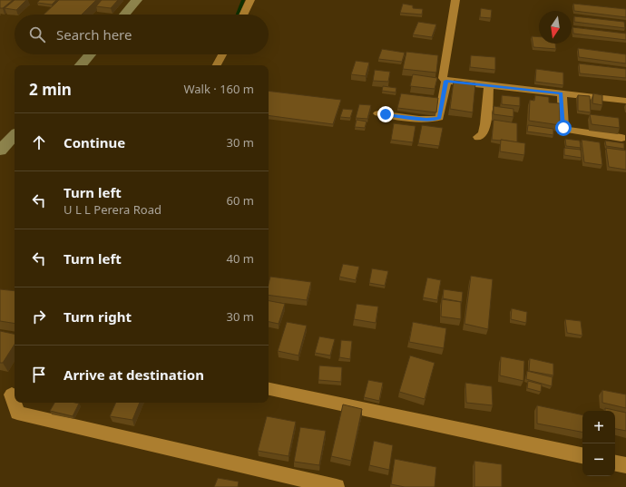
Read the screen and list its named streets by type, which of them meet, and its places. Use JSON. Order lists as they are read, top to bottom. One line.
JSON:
{"north":"bottom","page":{"search":"Search here","heading":["2 min","Walk · 160 m"],"list":[["Continue","30 m"],["Turn left","U L L Perera Road","60 m"],["Turn left","40 m"],["Turn right","30 m"],"Arrive at destination"],"map_buttons":["+","−"]}}
